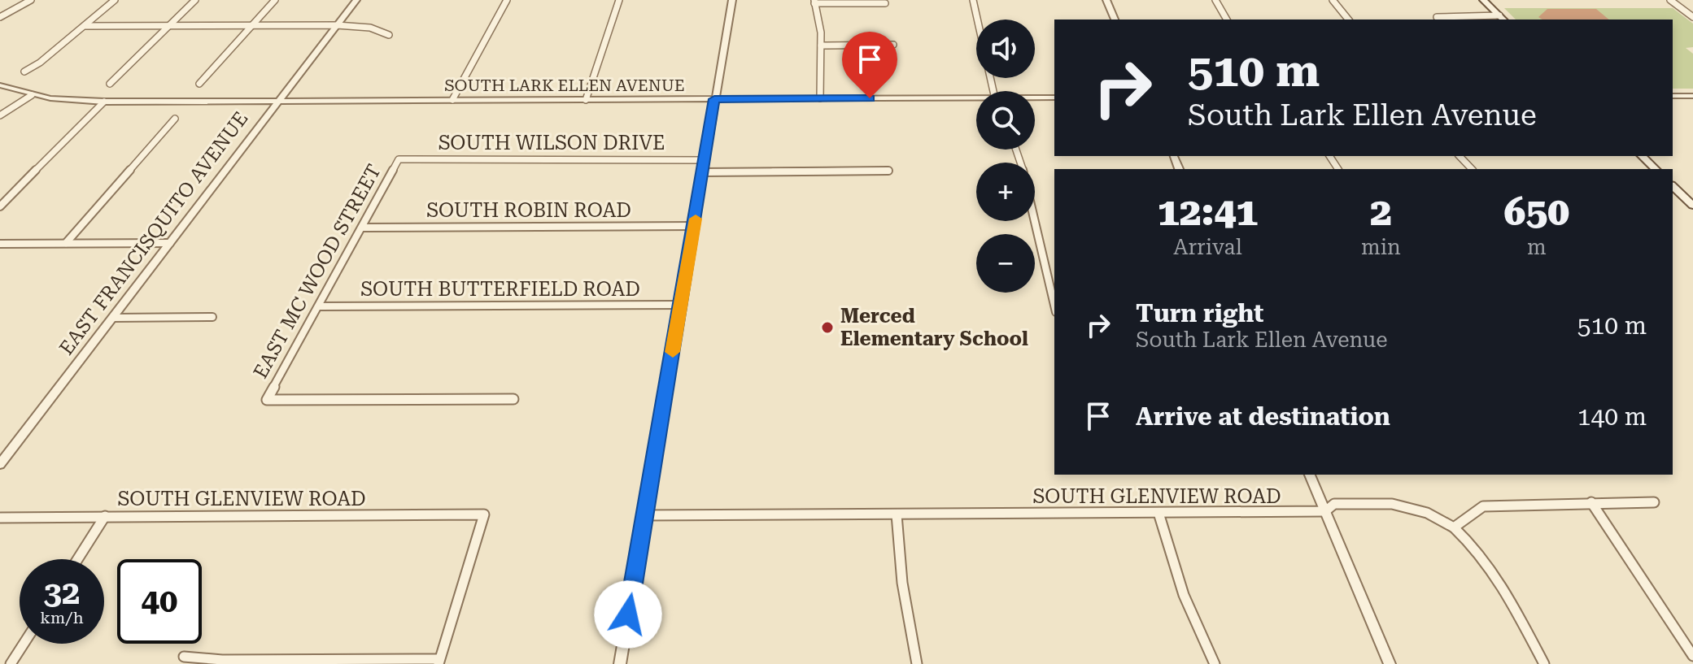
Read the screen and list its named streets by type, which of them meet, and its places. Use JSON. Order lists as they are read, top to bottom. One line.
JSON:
{"streets":{"street":["SOUTH LARK ELLEN AVENUE","SOUTH WILSON DRIVE","SOUTH ROBIN ROAD","EAST FRANCISQUITO AVENUE","EAST MC WOOD STREET","SOUTH BUTTERFIELD ROAD","SOUTH GLENVIEW ROAD"]},"crossings":[["SOUTH LARK ELLEN AVENUE","EAST FRANCISQUITO AVENUE"],["SOUTH WILSON DRIVE","EAST MC WOOD STREET"],["SOUTH ROBIN ROAD","EAST MC WOOD STREET"],["EAST MC WOOD STREET","SOUTH BUTTERFIELD ROAD"]],"places":["Merced Elementary School"],"page":{"map_buttons":["+","−"],"turn":["510 m","South Lark Ellen Avenue"],"eta":["12:41","Arrival","2","min","650","m"],"list":[{"name":"Turn right","note":"South Lark Ellen Avenue","value":"510 m"},{"name":"Arrive at destination","value":"140 m"}],"speed":"32 km/h","limit":"40"}}
